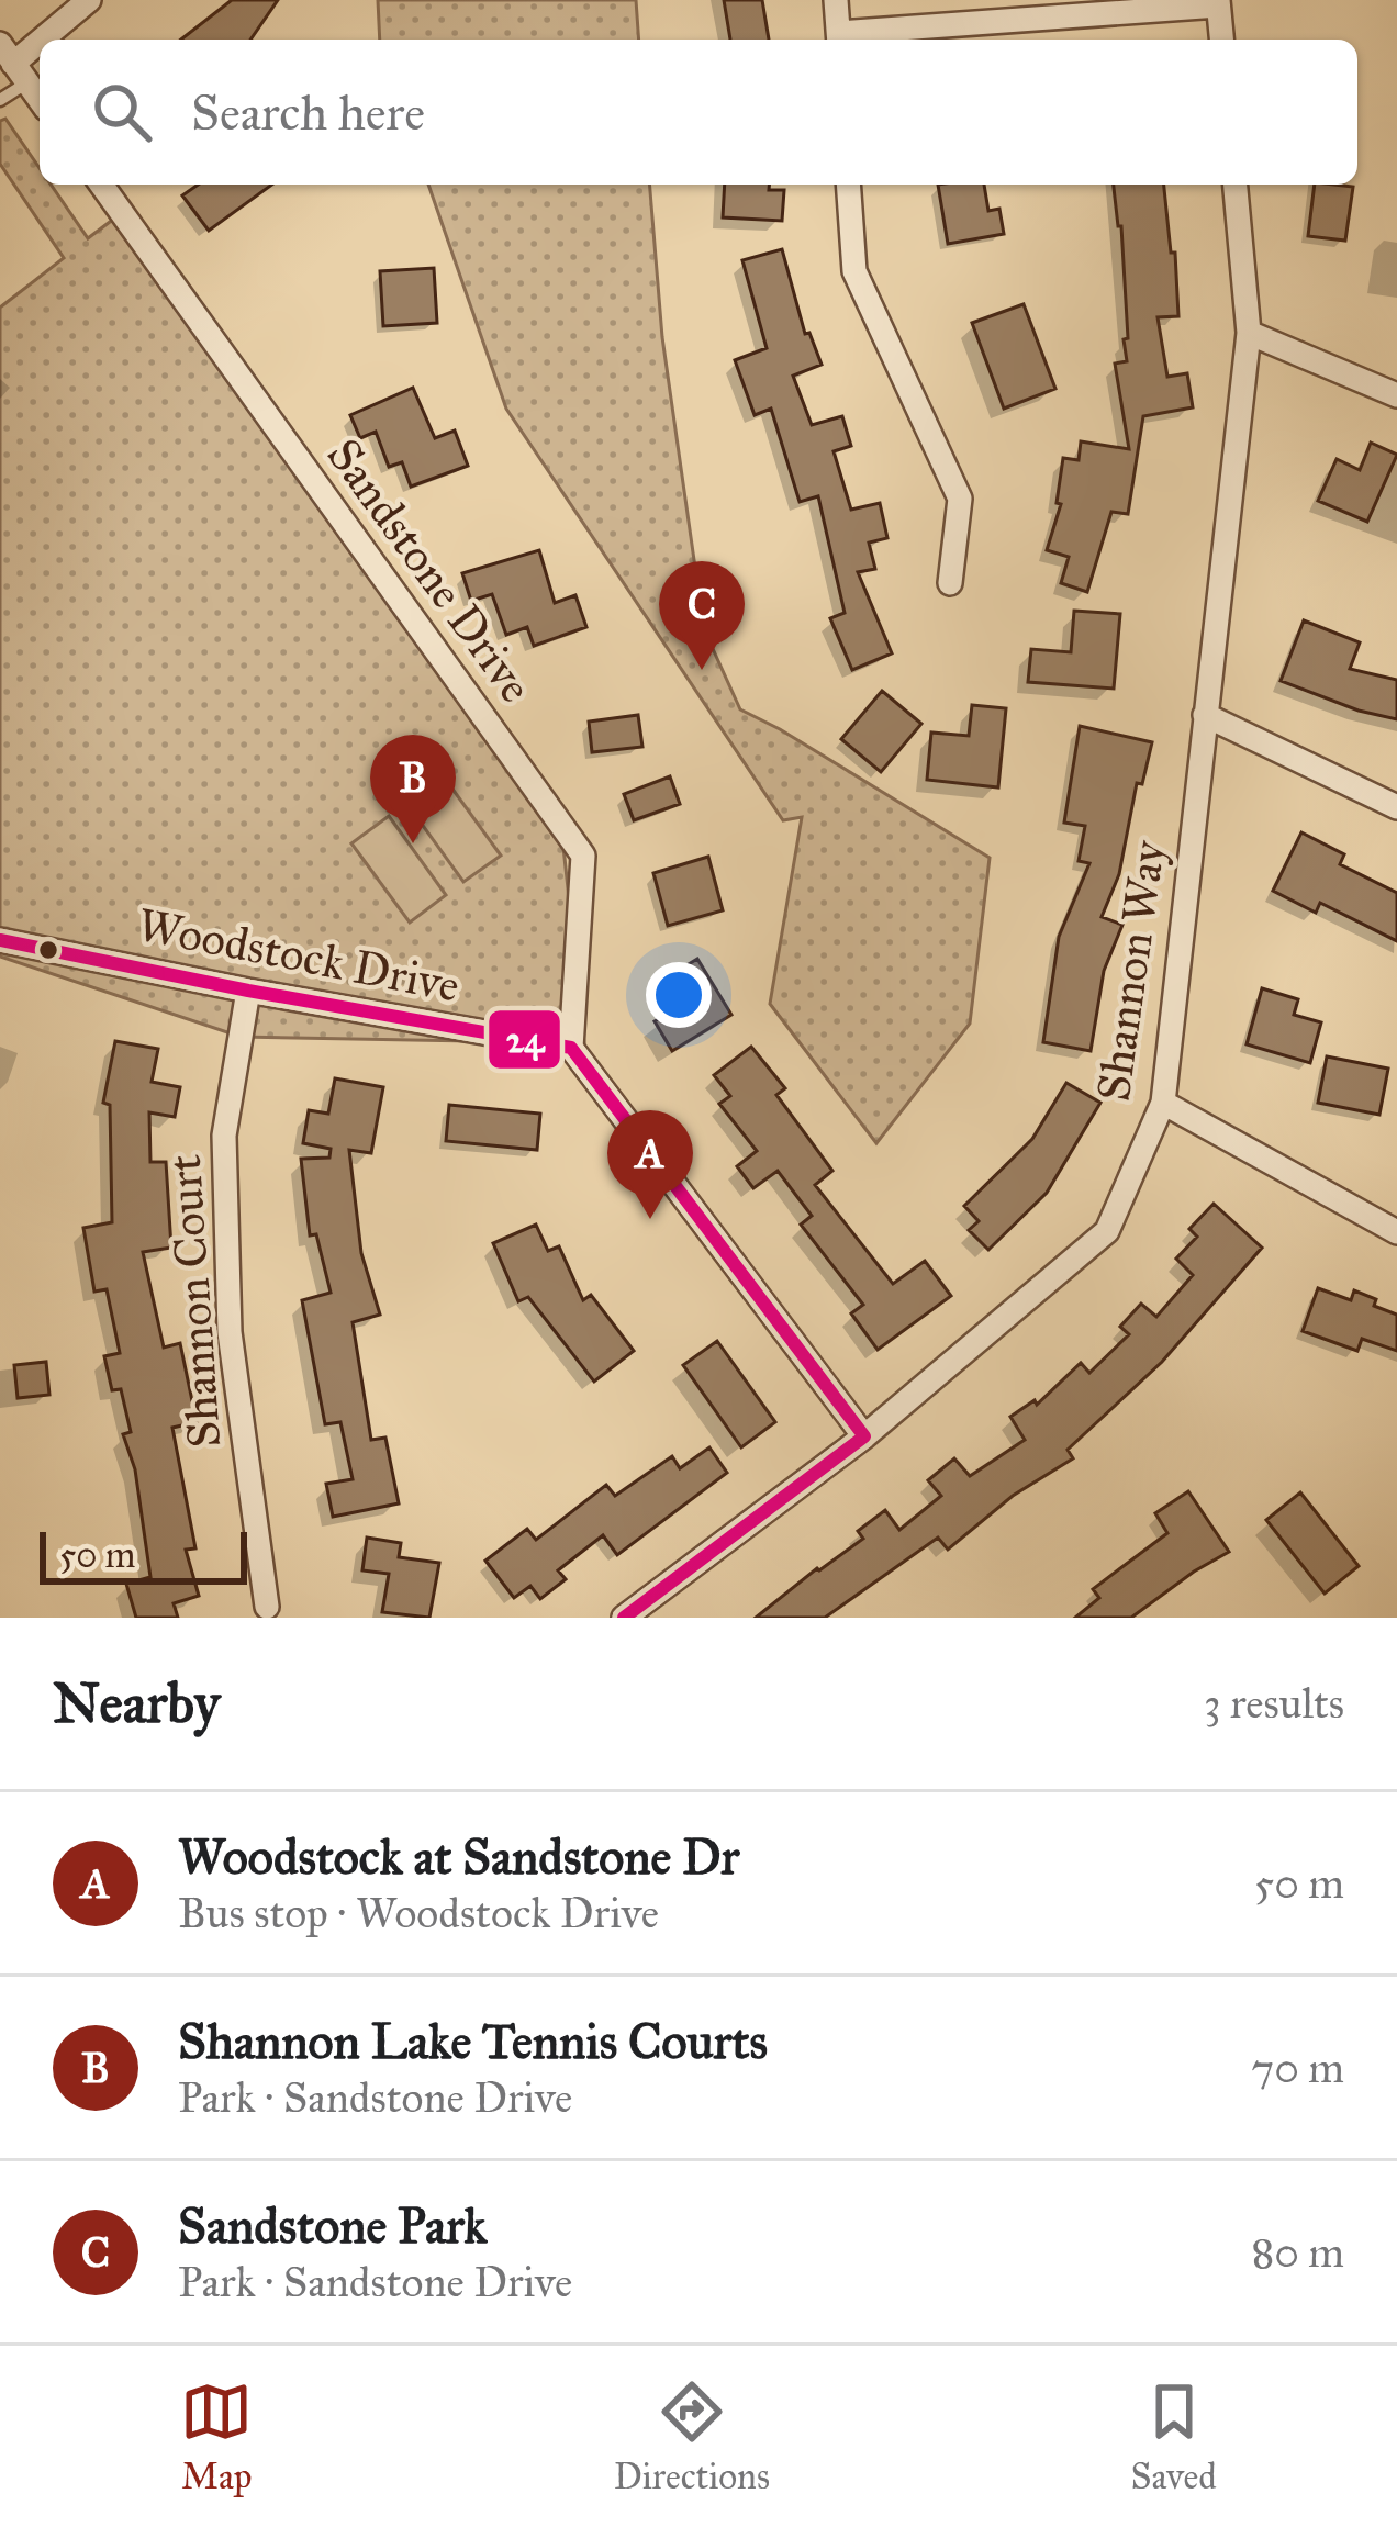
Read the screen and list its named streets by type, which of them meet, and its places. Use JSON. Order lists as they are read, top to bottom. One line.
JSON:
{"streets":{"street":["Sandstone Drive","Woodstock Drive","Shannon Way","Shannon Court"]},"crossings":[["Sandstone Drive","Woodstock Drive"],["Woodstock Drive","Shannon Court"]],"lines":["transit line 24"],"scale_bar":"50 m","page":{"search":"Search here","pins":["C","B","A"],"scale":"50 m","heading":["Nearby","3 results"],"list":[{"mark":"A","name":"Woodstock at Sandstone Dr","note":"Bus stop · Woodstock Drive","value":"50 m"},{"mark":"B","name":"Shannon Lake Tennis Courts","note":"Park · Sandstone Drive","value":"70 m"},{"mark":"C","name":"Sandstone Park","note":"Park · Sandstone Drive","value":"80 m"}],"nav":["Map","Directions","Saved"]}}
